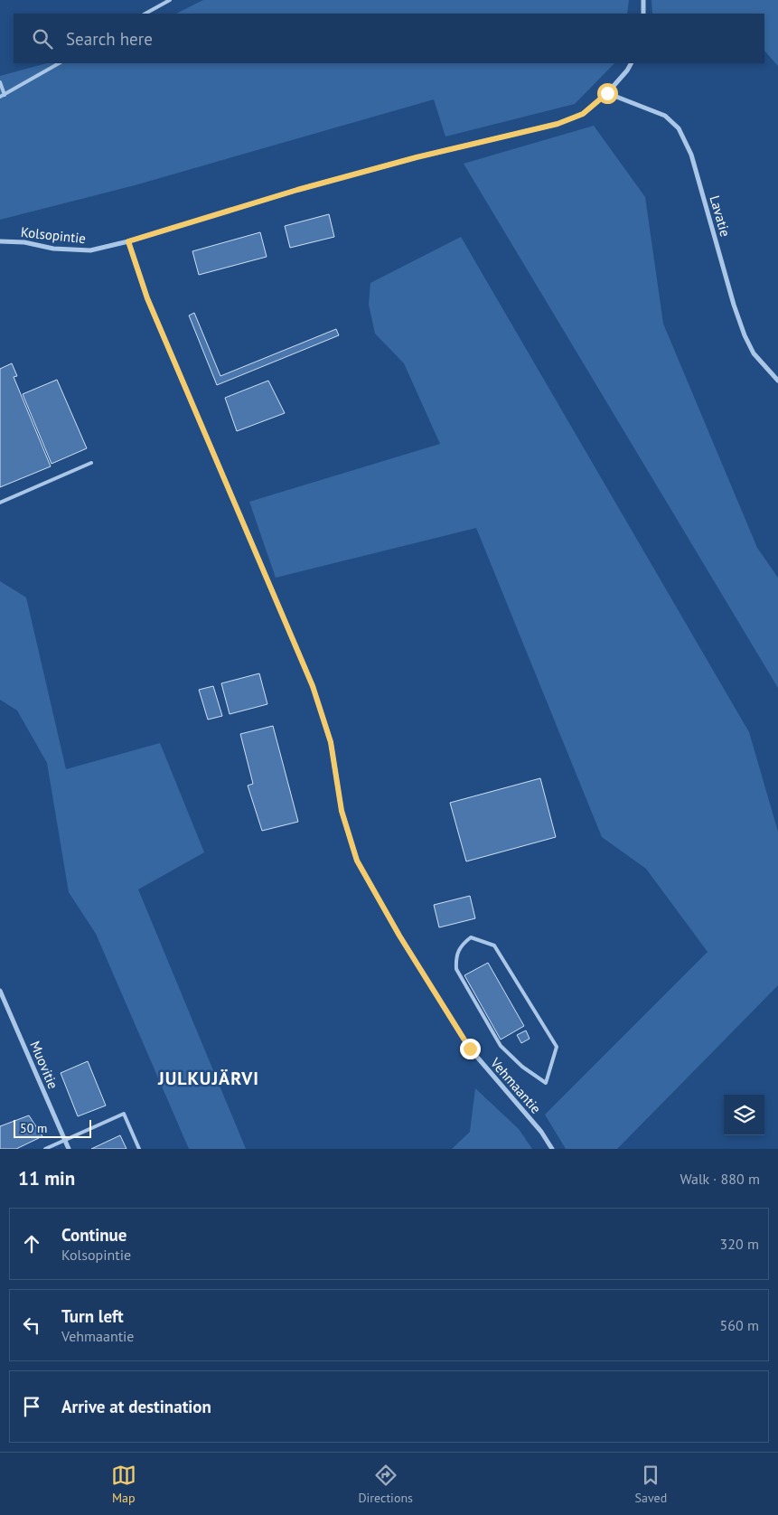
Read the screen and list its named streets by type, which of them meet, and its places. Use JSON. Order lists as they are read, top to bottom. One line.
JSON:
{"streets":{"street":["Lavatie","Kolsopintie","Muovitie","Vehmaantie"]},"crossings":[["Lavatie","Kolsopintie"],["Kolsopintie","Vehmaantie"]],"districts":["JULKUJÄRVI"],"scale_bar":"50 m","page":{"search":"Search here","scale":"50 m","heading":["11 min","Walk · 880 m"],"list":[["Continue","Kolsopintie","320 m"],["Turn left","Vehmaantie","560 m"],"Arrive at destination"],"nav":["Map","Directions","Saved"]}}
